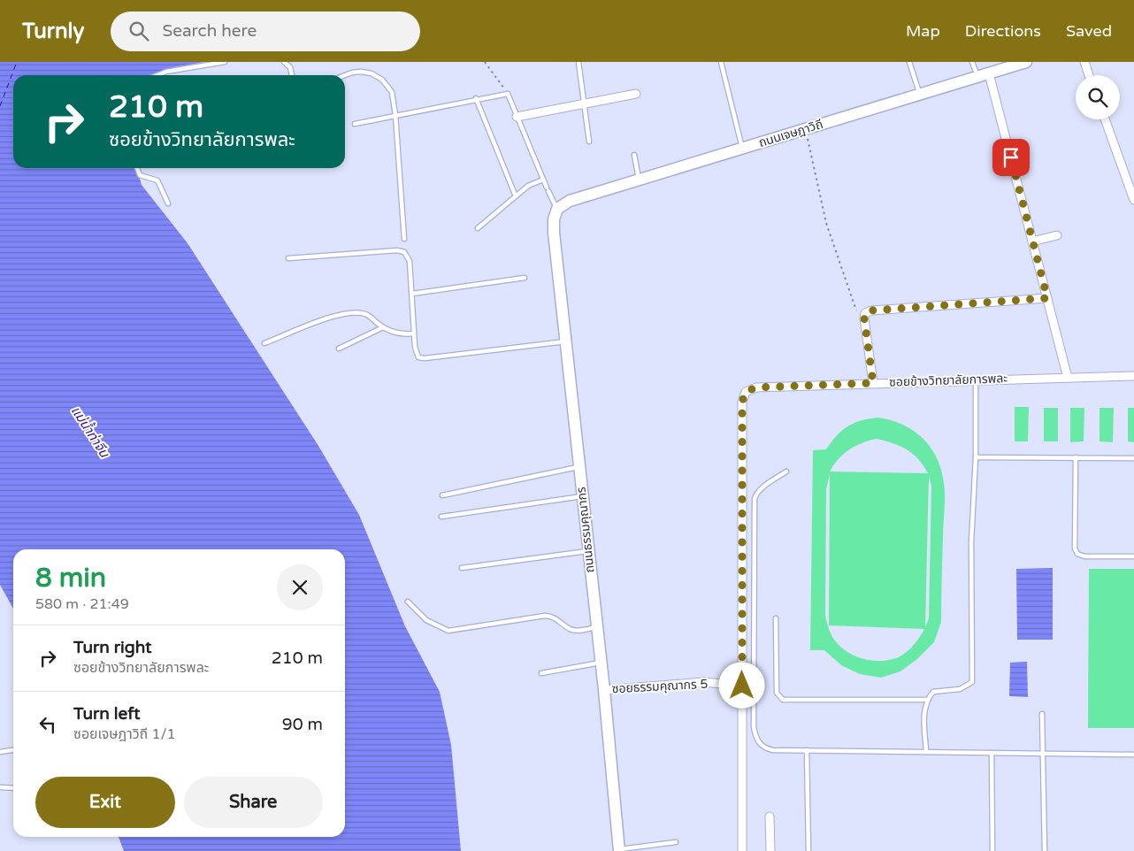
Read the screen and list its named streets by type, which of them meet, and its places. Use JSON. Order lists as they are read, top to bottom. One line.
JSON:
{"streets":{"street":["ถนนเจษฎาวิถี","ซอยข้างวิทยาลัยการพละ","ถนนธรรมคุณากร","ซอยธรรมคุณากร 5"]},"crossings":[["ถนนเจษฎาวิถี","ถนนธรรมคุณากร"],["ซอยข้างวิทยาลัยการพละ","ซอยธรรมคุณากร 5"],["ถนนธรรมคุณากร","ซอยธรรมคุณากร 5"]],"water":["แม่น้ำท่าจีน"],"page":{"header":"Turnly","search":"Search here","nav":["Map","Directions","Saved"],"turn":["210 m","ซอยข้างวิทยาลัยการพละ"],"heading":["8 min","580 m · 21:49"],"list":[{"name":"Turn right","note":"ซอยข้างวิทยาลัยการพละ","value":"210 m"},{"name":"Turn left","note":"ซอยเจษฎาวิถี 1/1","value":"90 m"}],"buttons":["Exit","Share"]}}
